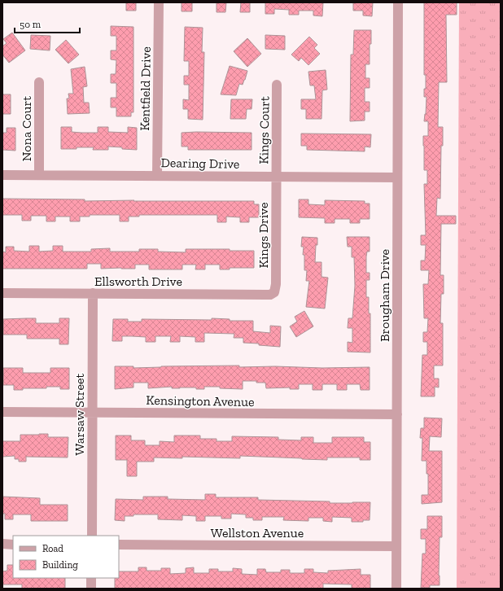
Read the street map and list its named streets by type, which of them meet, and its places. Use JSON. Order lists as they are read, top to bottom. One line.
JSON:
{"streets":{"street":["Kentfield Drive","Nona Court","Kings Court","Dearing Drive","Kings Drive","Ellsworth Drive","Brougham Drive","Kensington Avenue","Warsaw Street","Wellston Avenue"]},"crossings":[["Kentfield Drive","Dearing Drive"],["Nona Court","Dearing Drive"],["Kings Court","Dearing Drive"],["Kings Court","Kings Drive"],["Dearing Drive","Kings Drive"],["Dearing Drive","Brougham Drive"],["Kings Drive","Ellsworth Drive"],["Ellsworth Drive","Warsaw Street"],["Brougham Drive","Kensington Avenue"],["Brougham Drive","Wellston Avenue"],["Kensington Avenue","Warsaw Street"]],"legend":["Road","Building"],"scale_bar":"50 m"}
